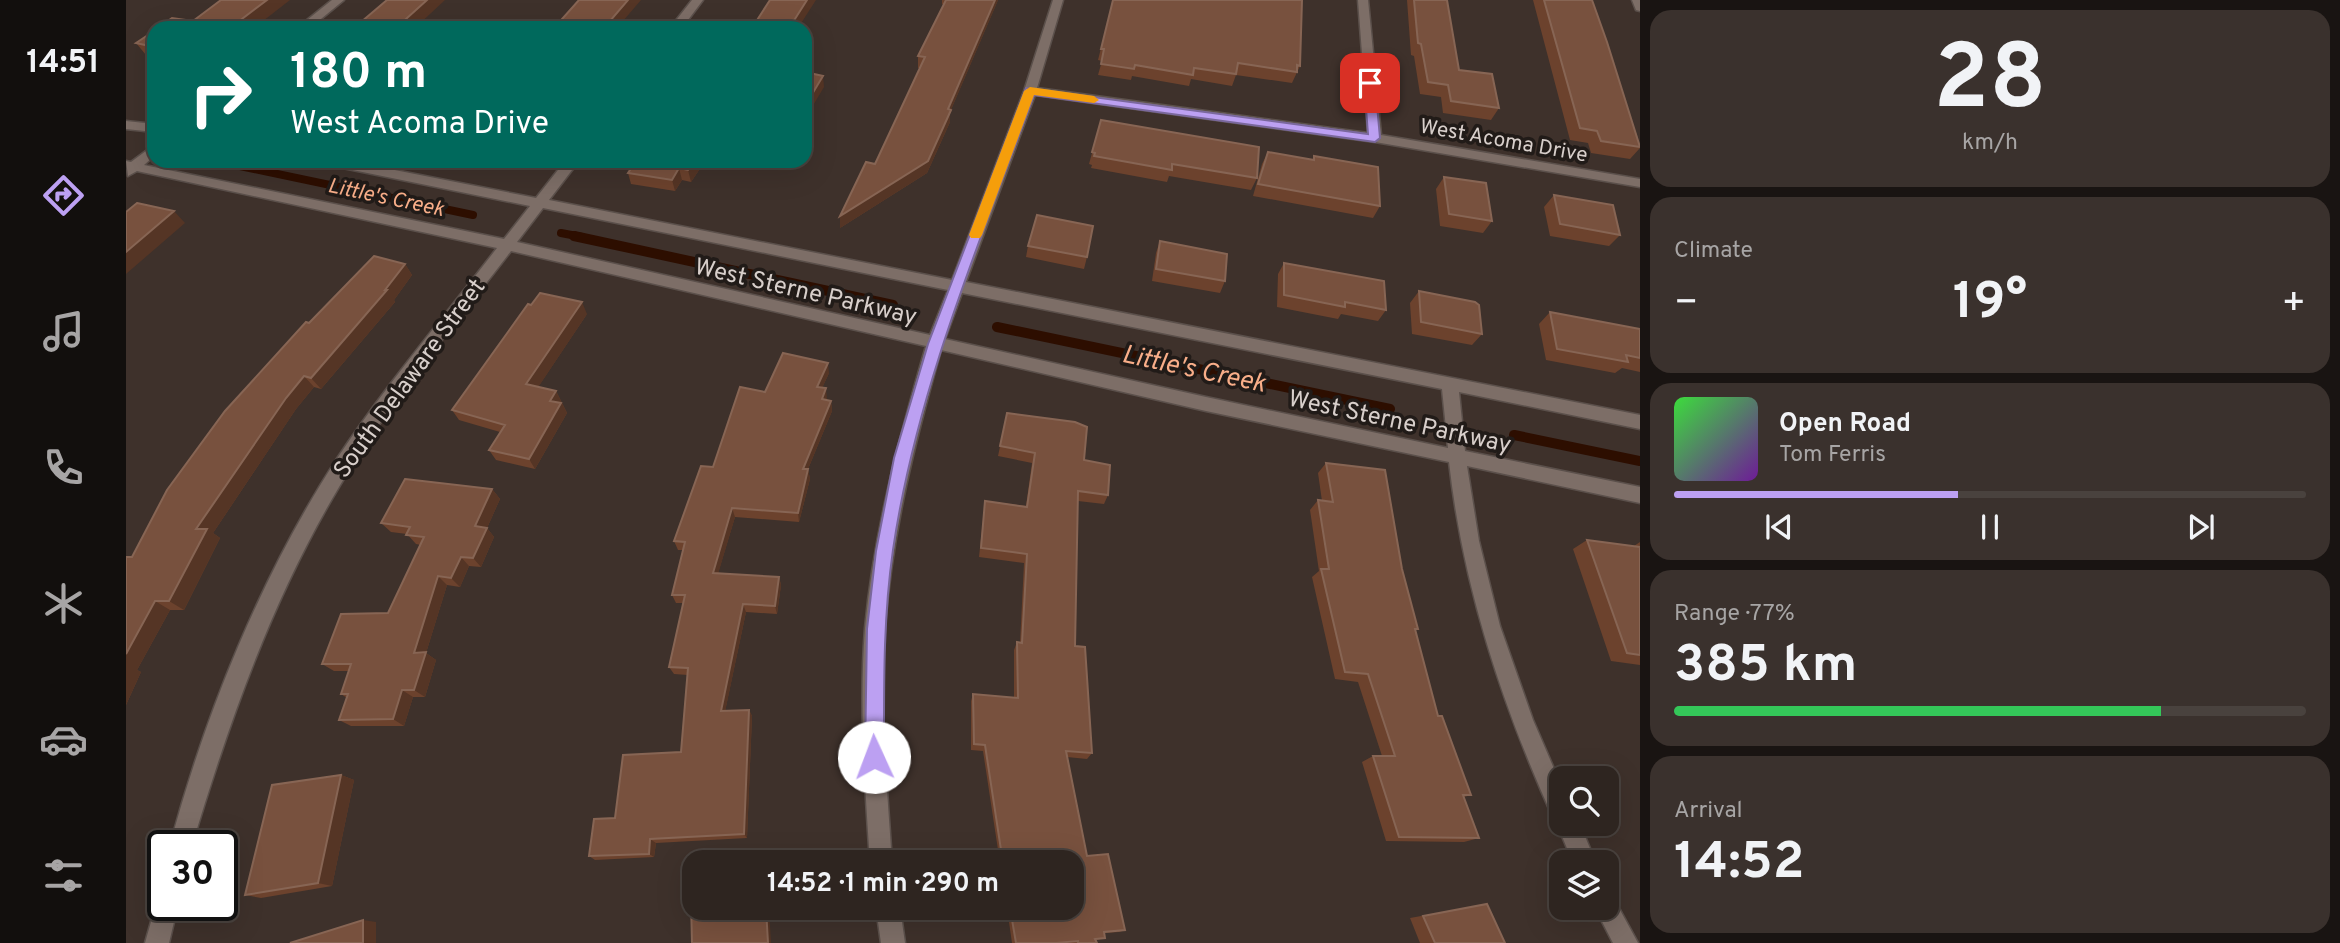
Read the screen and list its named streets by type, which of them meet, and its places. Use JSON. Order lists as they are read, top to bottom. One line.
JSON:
{"streets":{"street":["West Acoma Drive","West Sterne Parkway","South Delaware Street"]},"crossings":[["West Sterne Parkway","South Delaware Street"]],"water":["Little's Creek"],"page":{"tabs":"14:51","tile":[["28","km/h"],"Climate",["Range · 77%","385 km"],["Arrival","14:52"]],"turn":["180 m","West Acoma Drive"],"heat":["−","19°","+"],"song":["Open Road","Tom Ferris"],"limit":"30","trip":"14:52 · 1 min · 290 m"}}
